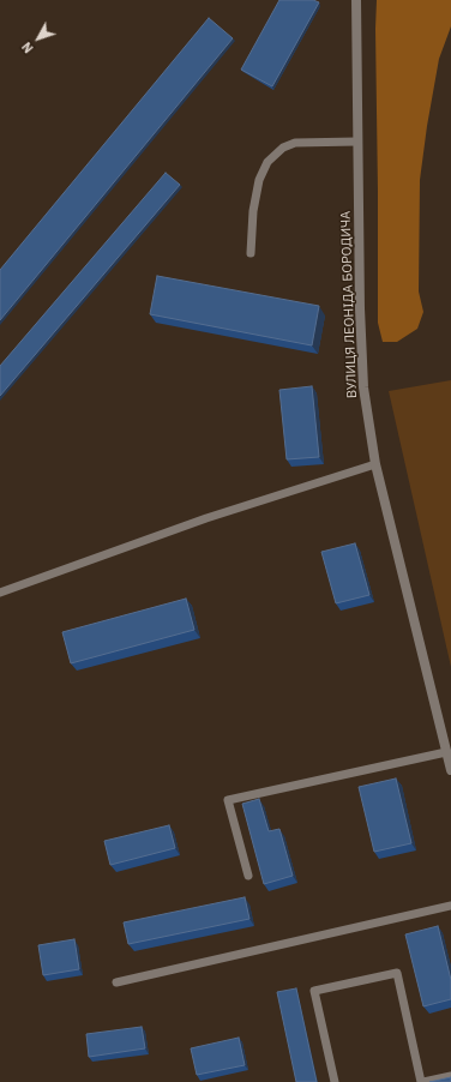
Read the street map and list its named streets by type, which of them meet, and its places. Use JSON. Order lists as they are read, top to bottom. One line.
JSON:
{"streets":{"street":["ВУЛИЦЯ ЛЕОНІДА БОРОДИЧА"]},"north":"bottom left"}
